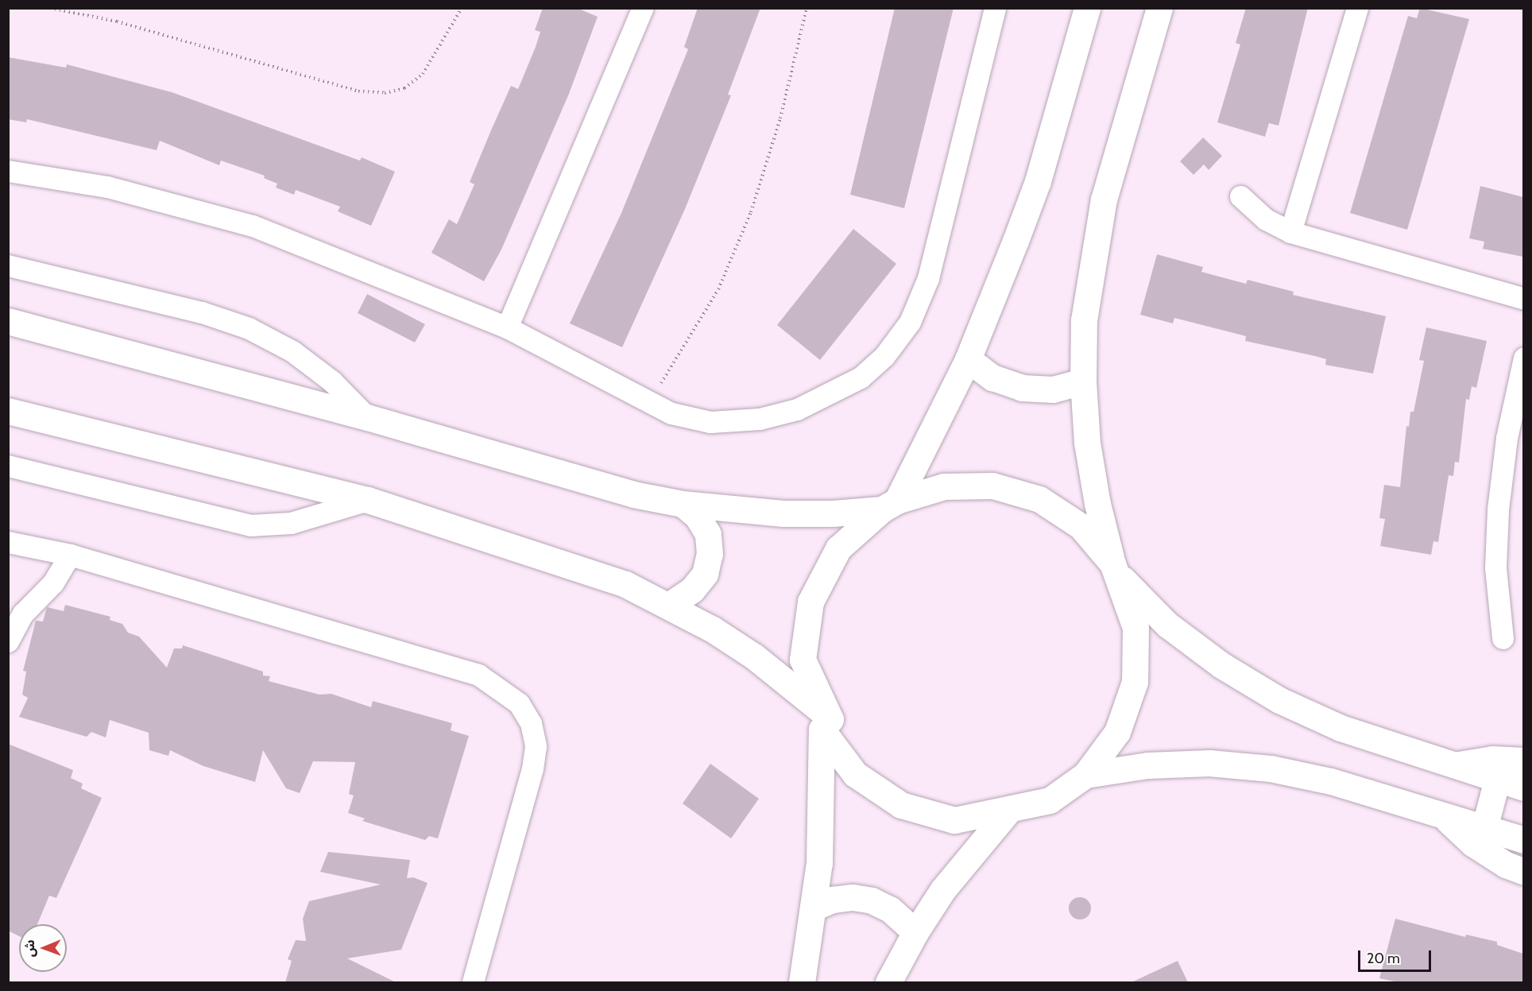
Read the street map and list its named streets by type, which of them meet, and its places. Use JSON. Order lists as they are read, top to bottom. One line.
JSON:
{"scale_bar":"20 m","north":"left"}
